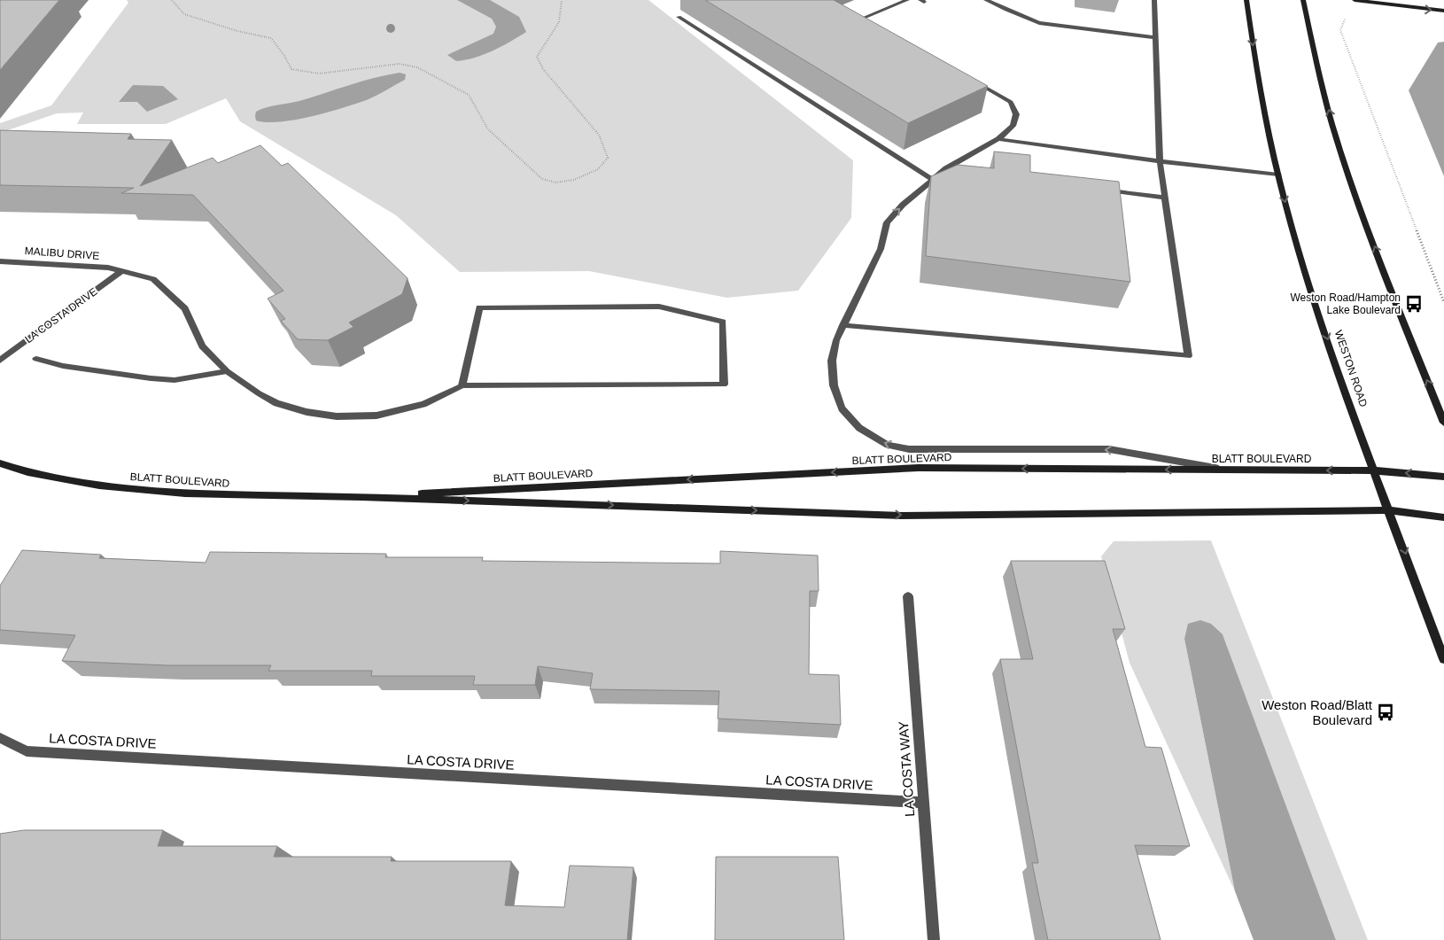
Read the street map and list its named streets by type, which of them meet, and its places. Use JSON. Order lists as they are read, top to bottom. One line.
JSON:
{"streets":{"street":["MALIBU DRIVE","LA COSTA DRIVE","WESTON ROAD","BLATT BOULEVARD","LA COSTA WAY"]},"crossings":[["MALIBU DRIVE","LA COSTA DRIVE"],["LA COSTA DRIVE","LA COSTA WAY"],["WESTON ROAD","BLATT BOULEVARD"]],"places":{"bus stop":["Weston Road/Hampton Lake Boulevard","Weston Road/Blatt Boulevard"]}}
